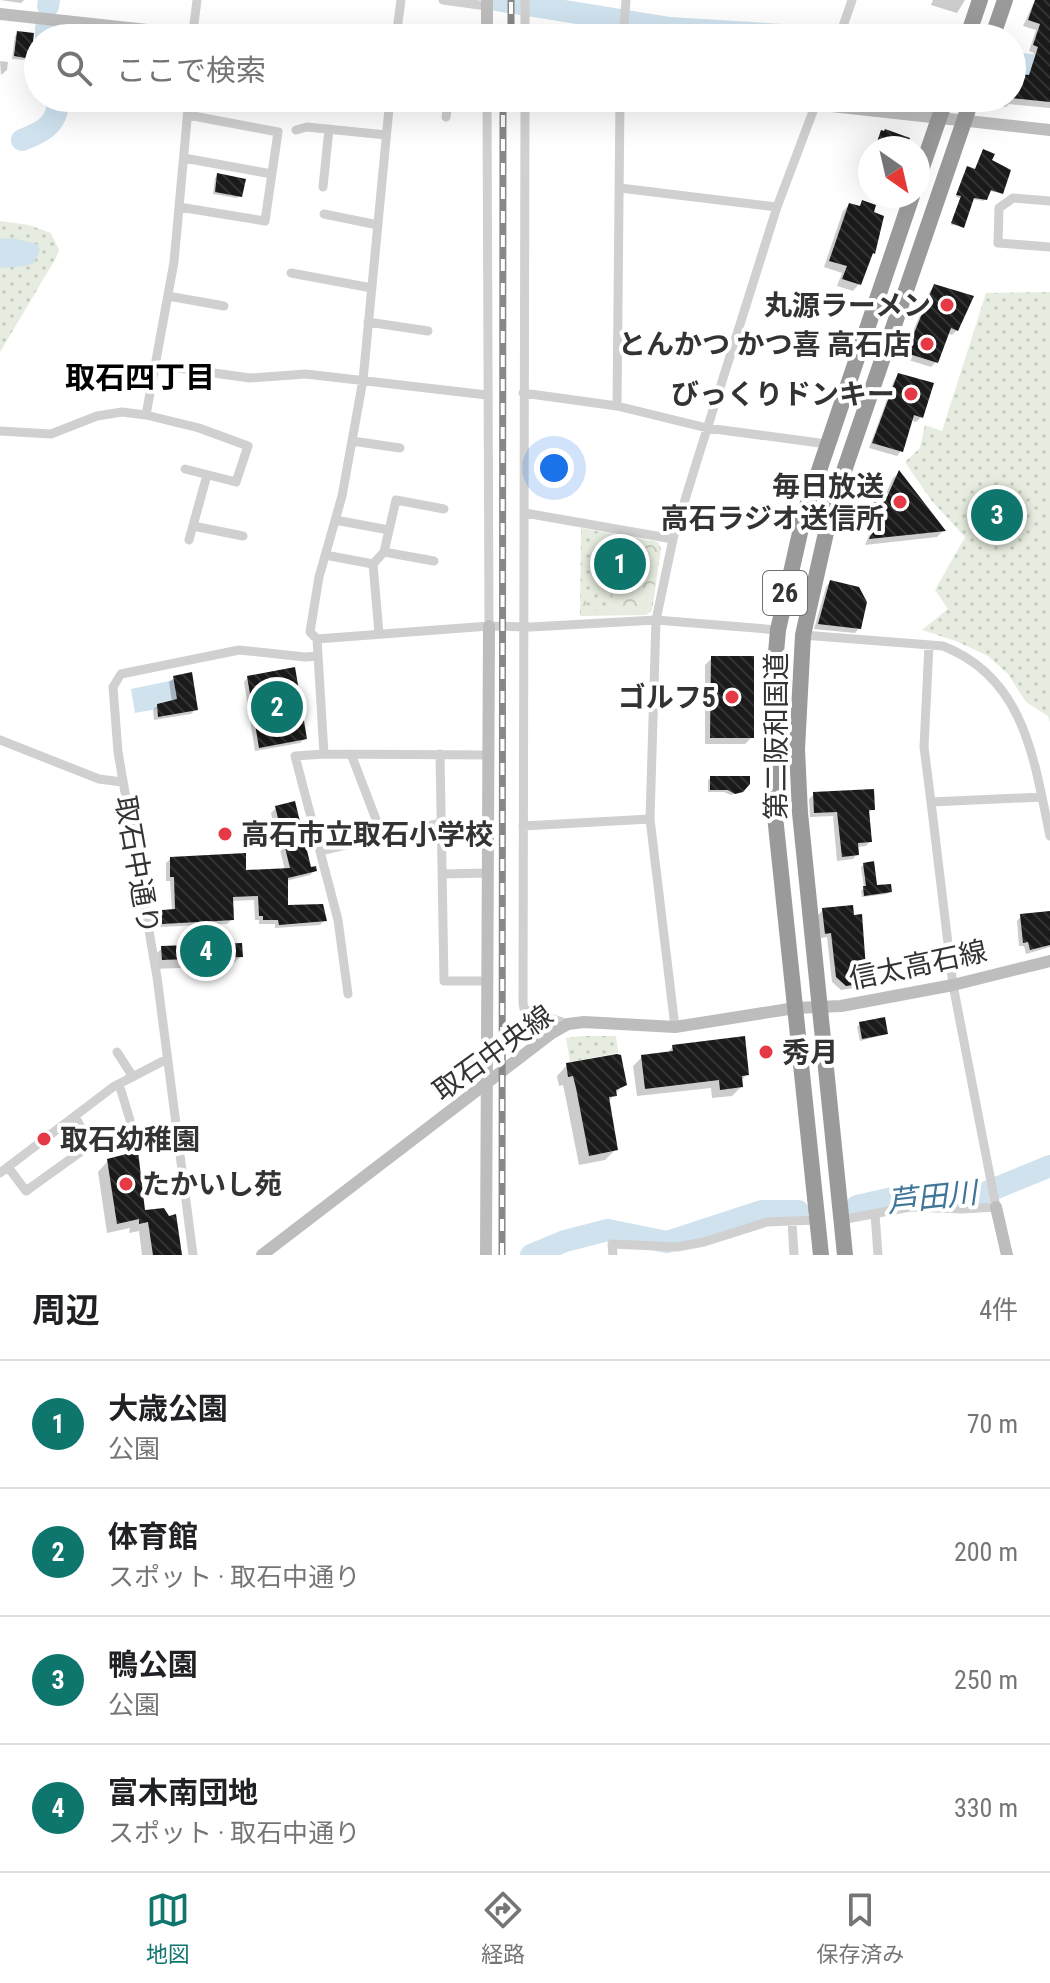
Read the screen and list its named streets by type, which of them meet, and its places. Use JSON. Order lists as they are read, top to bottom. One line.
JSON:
{"streets":{"highway":["26","第二阪和国道"],"street":["取石中通り","信太高石線","取石中央線"]},"crossings":[["第二阪和国道","信太高石線"],["第二阪和国道","取石中央線"],["信太高石線","取石中央線"]],"districts":["取石四丁目"],"water":["芦田川"],"places":["丸源ラーメン","とんかつ かつ喜 高石店","びっくりドンキー","毎日放送 高石ラジオ送信所","ゴルフ5","高石市立取石小学校","秀月","取石幼稚園","たかいし苑"],"north":"bottom right","page":{"search":"ここで検索","pins":["3","1","2","4"],"heading":["周辺","4件"],"list":[{"mark":"1","name":"大歳公園","note":"公園","value":"70 m"},{"mark":"2","name":"体育館","note":"スポット · 取石中通り","value":"200 m"},{"mark":"3","name":"鴨公園","note":"公園","value":"250 m"},{"mark":"4","name":"富木南団地","note":"スポット · 取石中通り","value":"330 m"}],"nav":["地図","経路","保存済み"]}}
